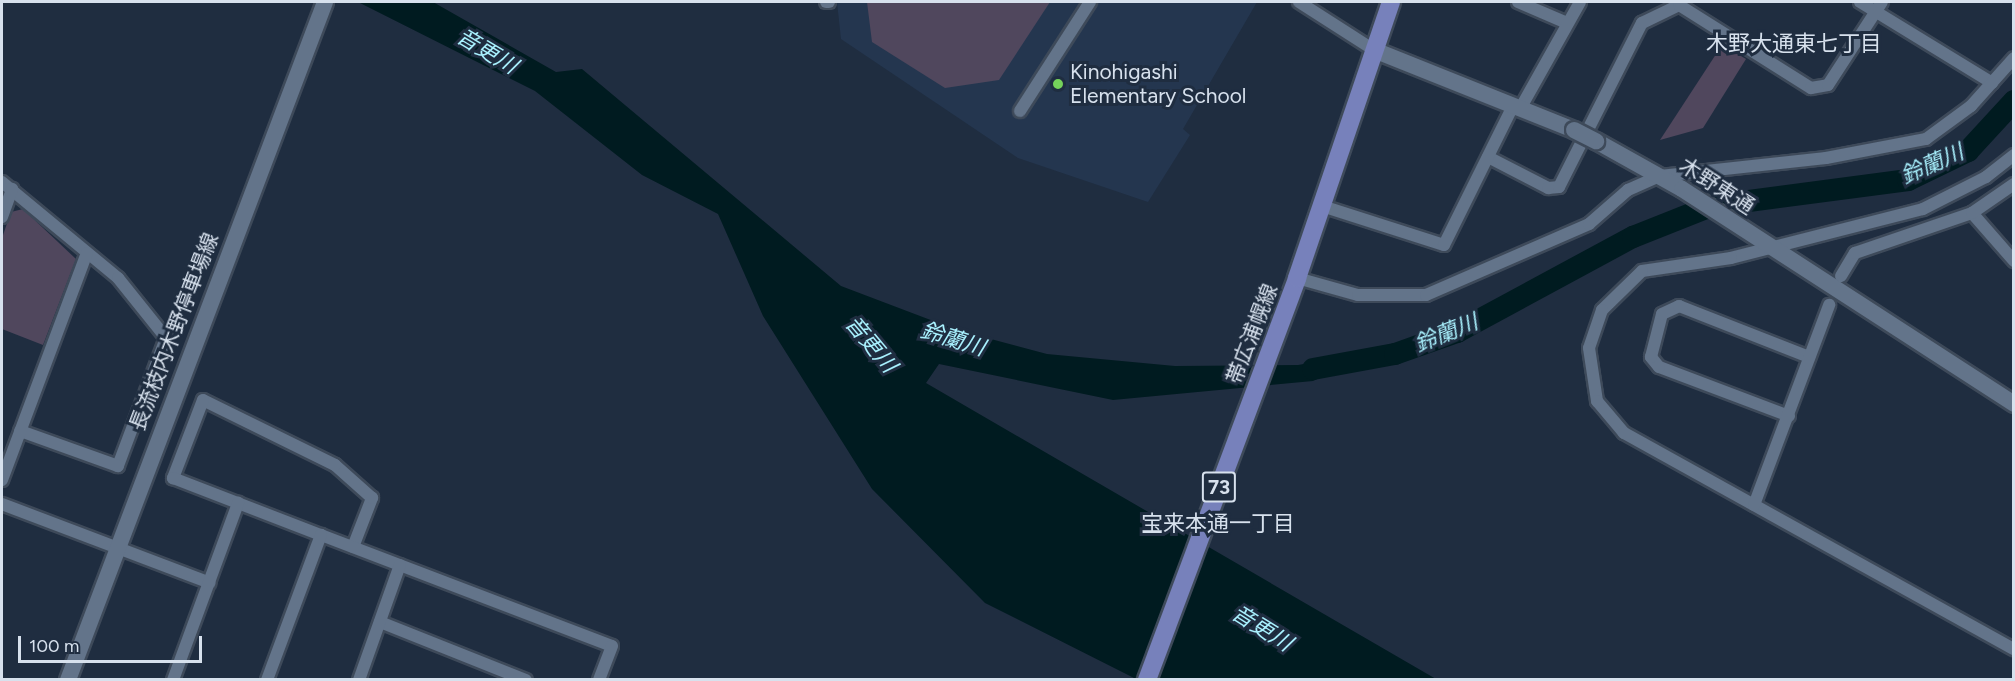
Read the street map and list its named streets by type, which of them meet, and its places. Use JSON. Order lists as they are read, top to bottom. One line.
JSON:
{"streets":{"main road":["帯広浦幌線","73"],"street":["木野東通","長流枝内木野停車場線"]},"crossings":[["木野東通","帯広浦幌線"]],"districts":["木野大通東七丁目","宝来本通一丁目"],"water":["音更川","鈴蘭川"],"places":["Kinohigashi Elementary School"],"scale_bar":"100 m"}
